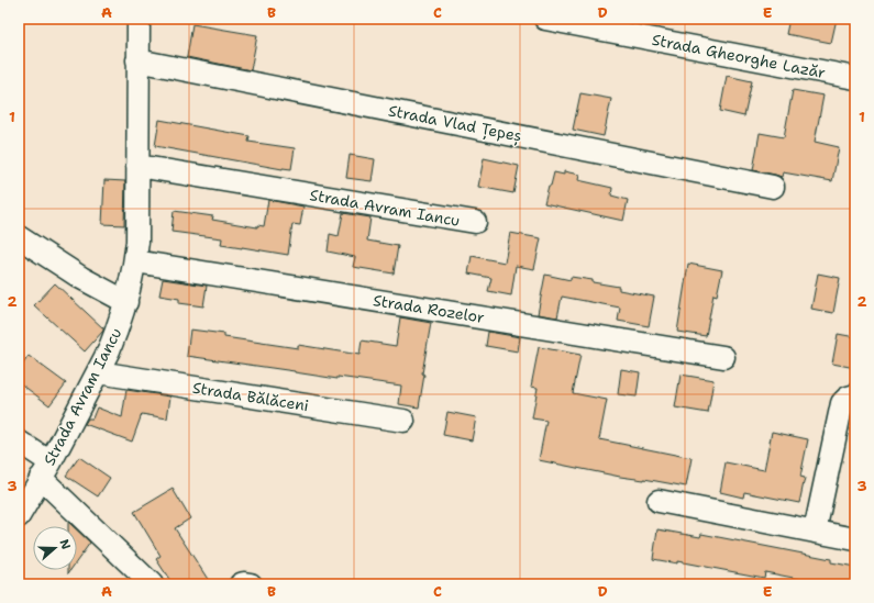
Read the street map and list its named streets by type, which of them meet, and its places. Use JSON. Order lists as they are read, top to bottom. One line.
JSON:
{"streets":{"street":["Strada Gheorghe Lazăr","Strada Vlad Țepeș","Strada Avram Iancu","Strada Rozelor","Strada Bălăceni"]},"crossings":[["Strada Vlad Țepeș","Strada Avram Iancu"],["Strada Avram Iancu","Strada Rozelor"],["Strada Avram Iancu","Strada Bălăceni"]],"north":"right","grid":{"columns":["A","B","C","D","E"],"rows":["1","2","3"]}}
